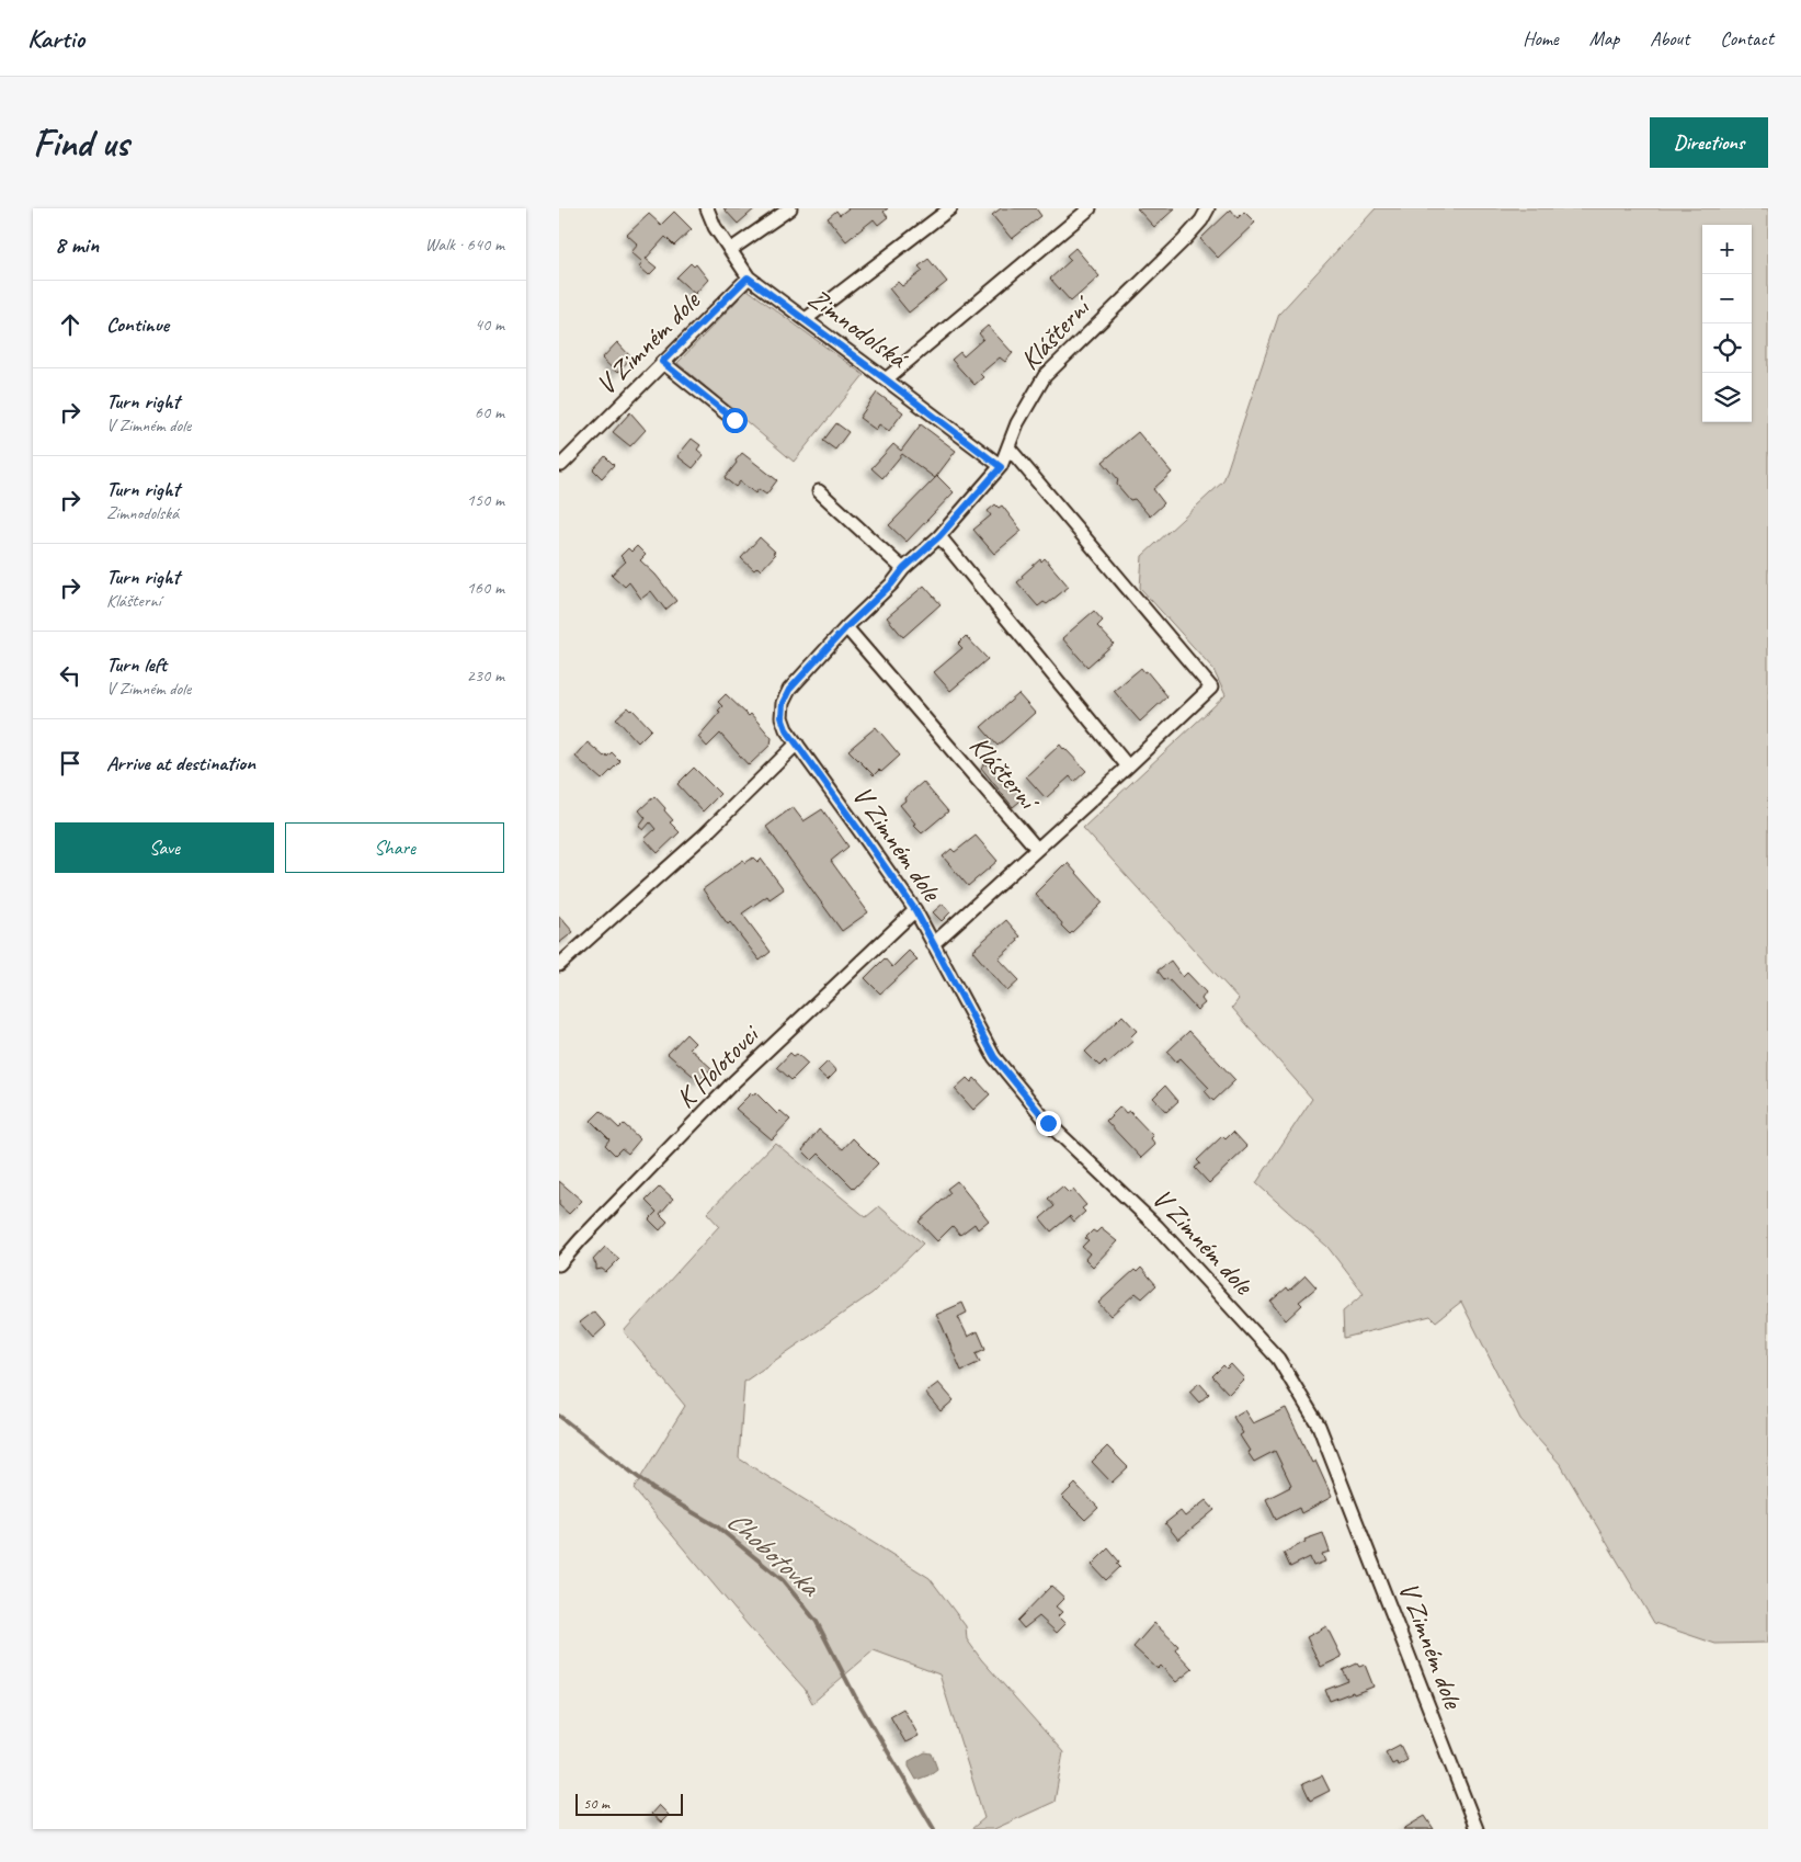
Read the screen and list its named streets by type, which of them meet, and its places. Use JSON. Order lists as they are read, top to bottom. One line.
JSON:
{"streets":{"street":["Zimnodolská","Klášterní","V Zimném dole","K Holotovci"]},"crossings":[["Zimnodolská","Klášterní"],["Zimnodolská","V Zimném dole"],["Klášterní","V Zimném dole"],["V Zimném dole","K Holotovci"]],"water":["Chobotovka"],"scale_bar":"50 m","page":{"header":"Kartio","nav":["Home","Map","About","Contact"],"buttons":["Directions",["Save","Share"]],"title":"Find us","heading":["8 min","Walk · 640 m"],"map_buttons":["+","−"],"list":[["Continue","40 m"],["Turn right","V Zimném dole","60 m"],["Turn right","Zimnodolská","150 m"],["Turn right","Klášterní","160 m"],["Turn left","V Zimném dole","230 m"],"Arrive at destination"],"scale":"50 m"}}
